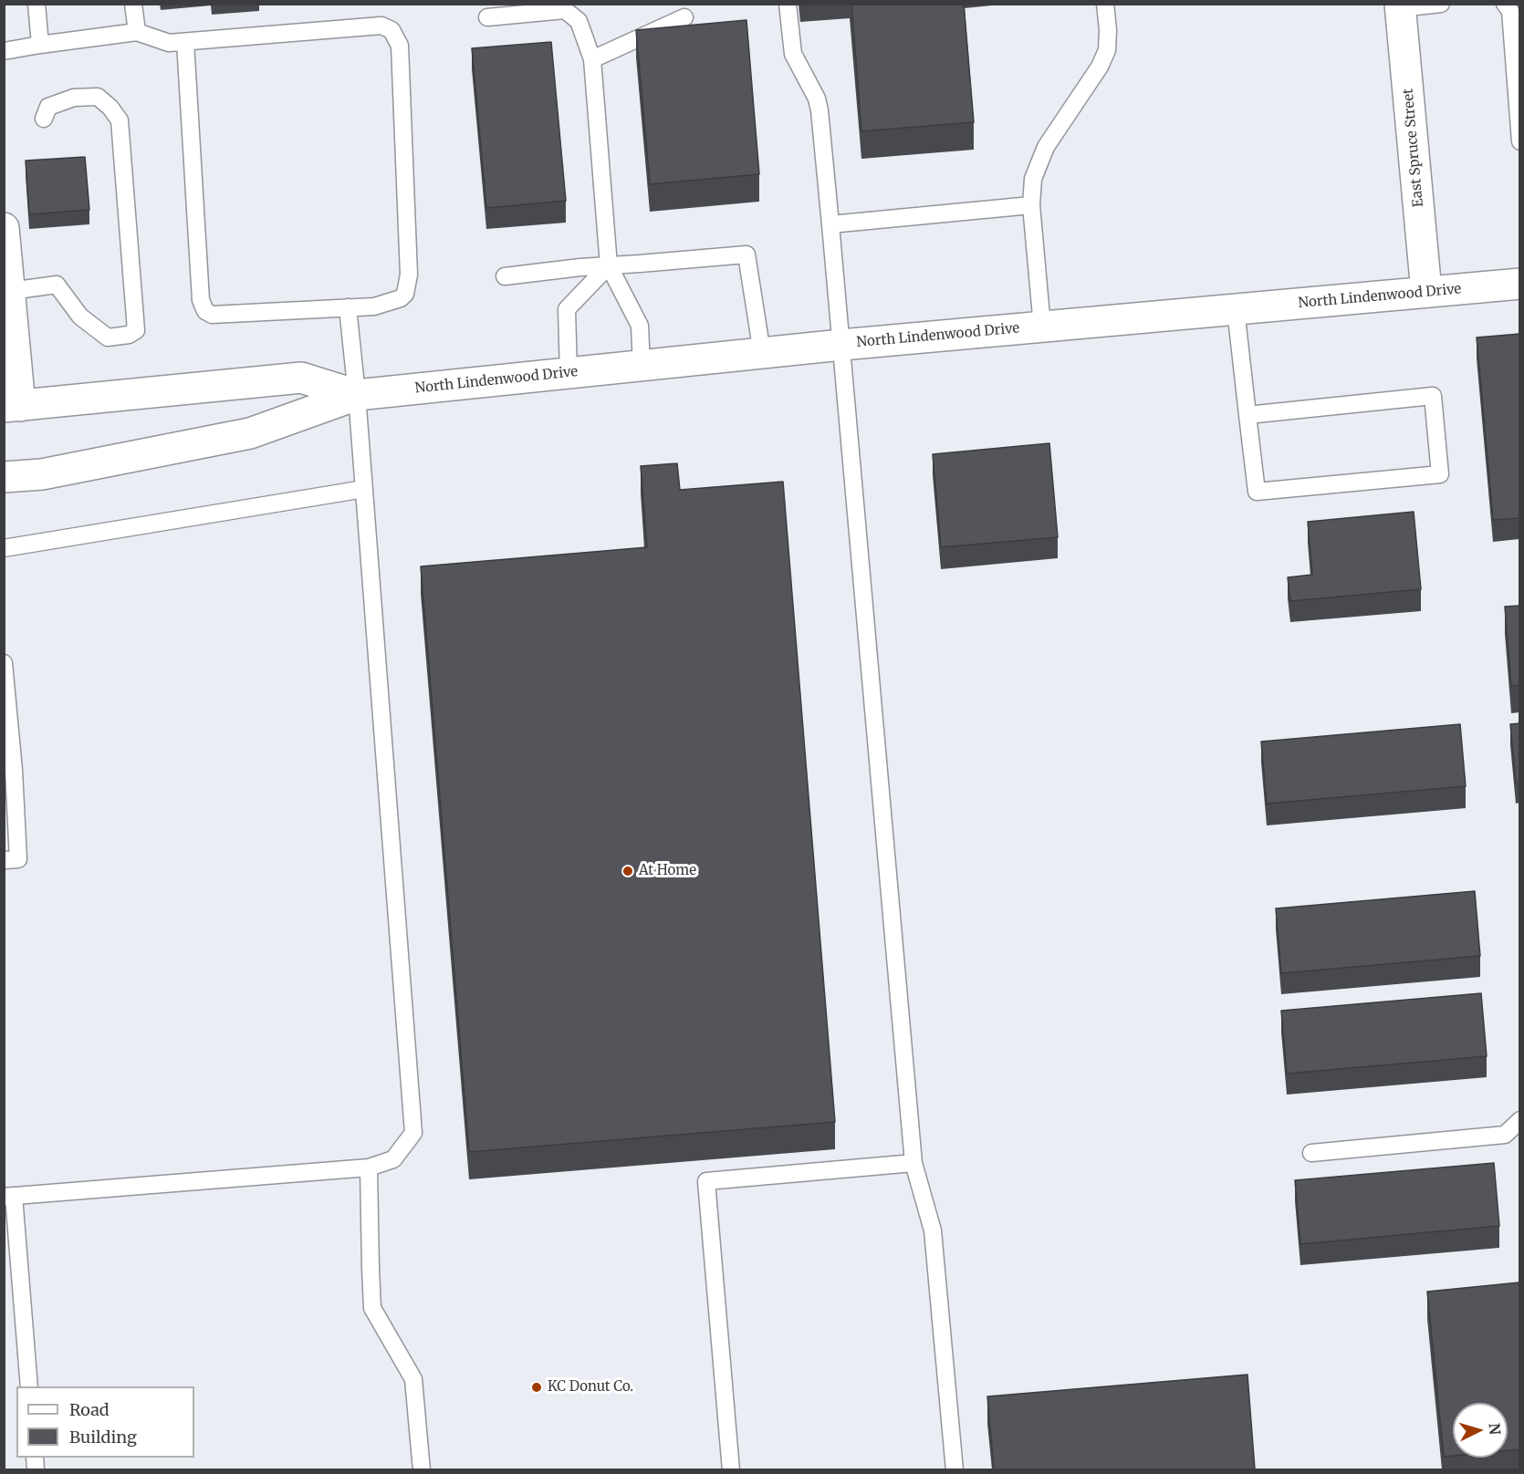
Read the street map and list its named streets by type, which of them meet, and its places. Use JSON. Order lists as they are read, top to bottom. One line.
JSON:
{"streets":{"street":["East Spruce Street","North Lindenwood Drive"]},"crossings":[["East Spruce Street","North Lindenwood Drive"]],"places":["At Home","KC Donut Co."],"legend":["Road","Building"],"north":"right"}
